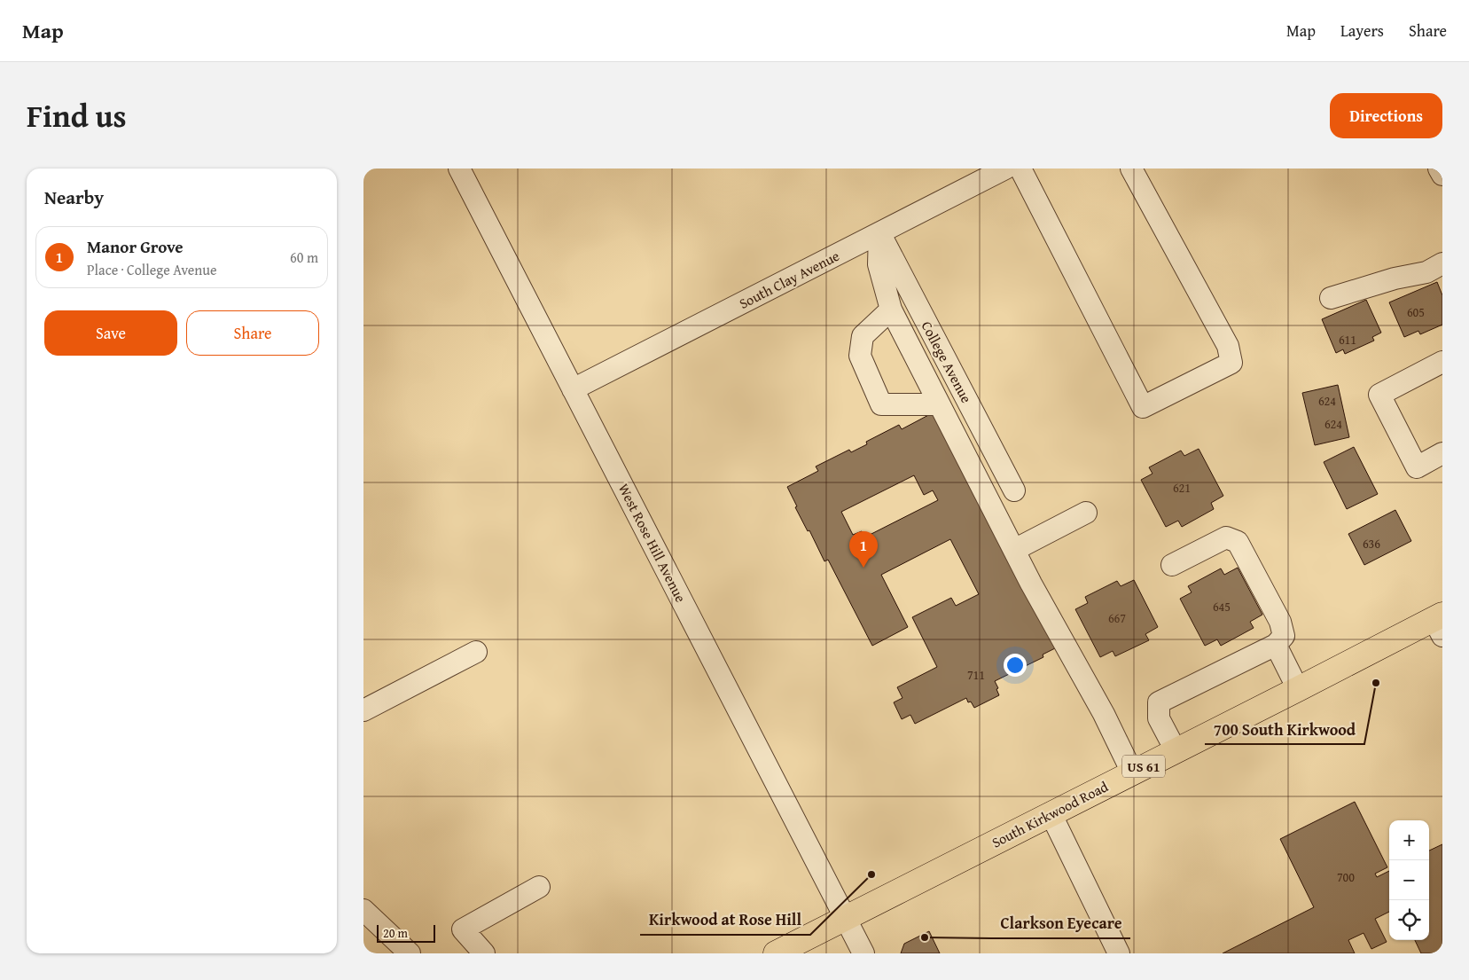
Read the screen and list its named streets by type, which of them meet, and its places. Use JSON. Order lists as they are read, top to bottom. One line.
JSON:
{"streets":{"main road":["US 61","South Kirkwood Road"],"street":["South Clay Avenue","College Avenue","West Rose Hill Avenue"]},"crossings":[["South Clay Avenue","College Avenue"],["South Clay Avenue","West Rose Hill Avenue"],["West Rose Hill Avenue","South Kirkwood Road"]],"places":["700 South Kirkwood","Kirkwood at Rose Hill","Clarkson Eyecare"],"house_numbers":["605","611","624","624","621","636","645","667","711","700"],"scale_bar":"20 m","page":{"header":"Map","nav":["Map","Layers","Share"],"title":"Find us","buttons":["Directions",["Save","Share"]],"heading":"Nearby","list":[{"mark":"1","name":"Manor Grove","note":"Place · College Avenue","value":"60 m"}],"pins":"1","map_buttons":["+","−"],"scale":"20 m"}}
